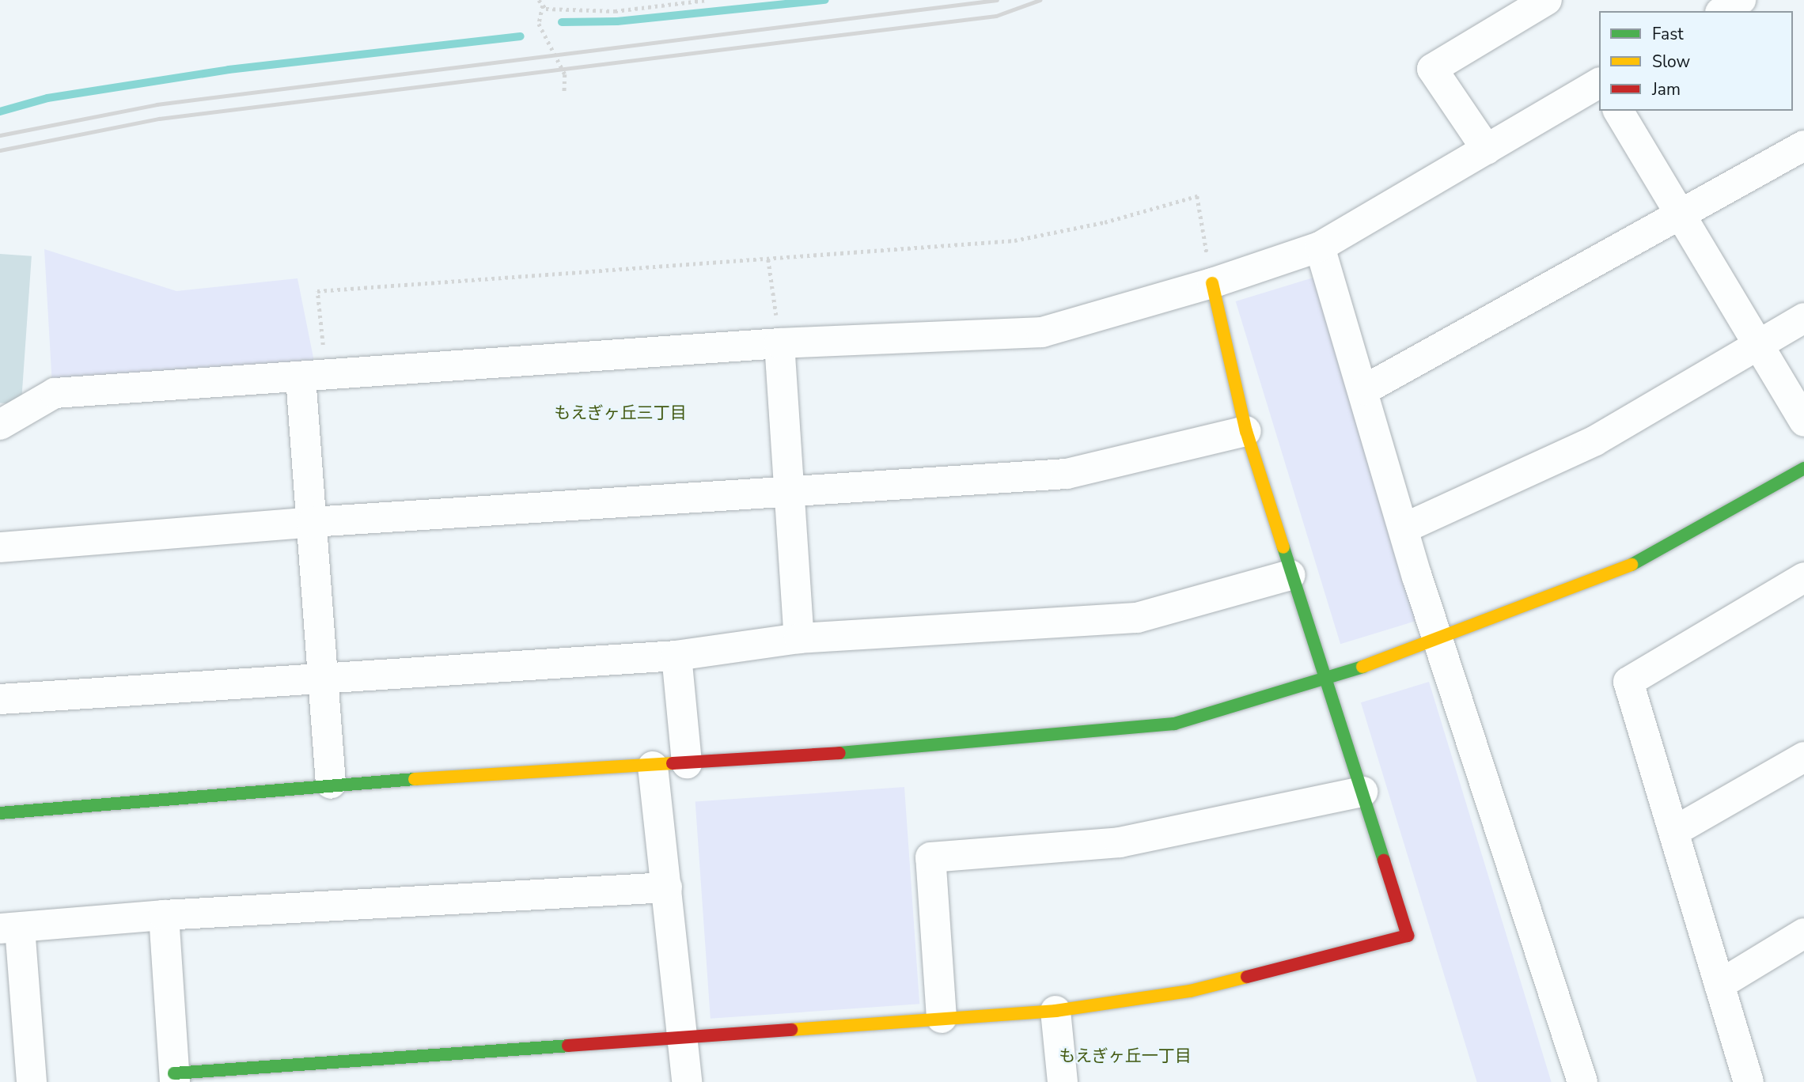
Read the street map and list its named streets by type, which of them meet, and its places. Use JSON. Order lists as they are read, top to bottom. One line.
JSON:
{"districts":["もえぎヶ丘三丁目","もえぎヶ丘一丁目"],"legend":["Fast","Slow","Jam"]}
